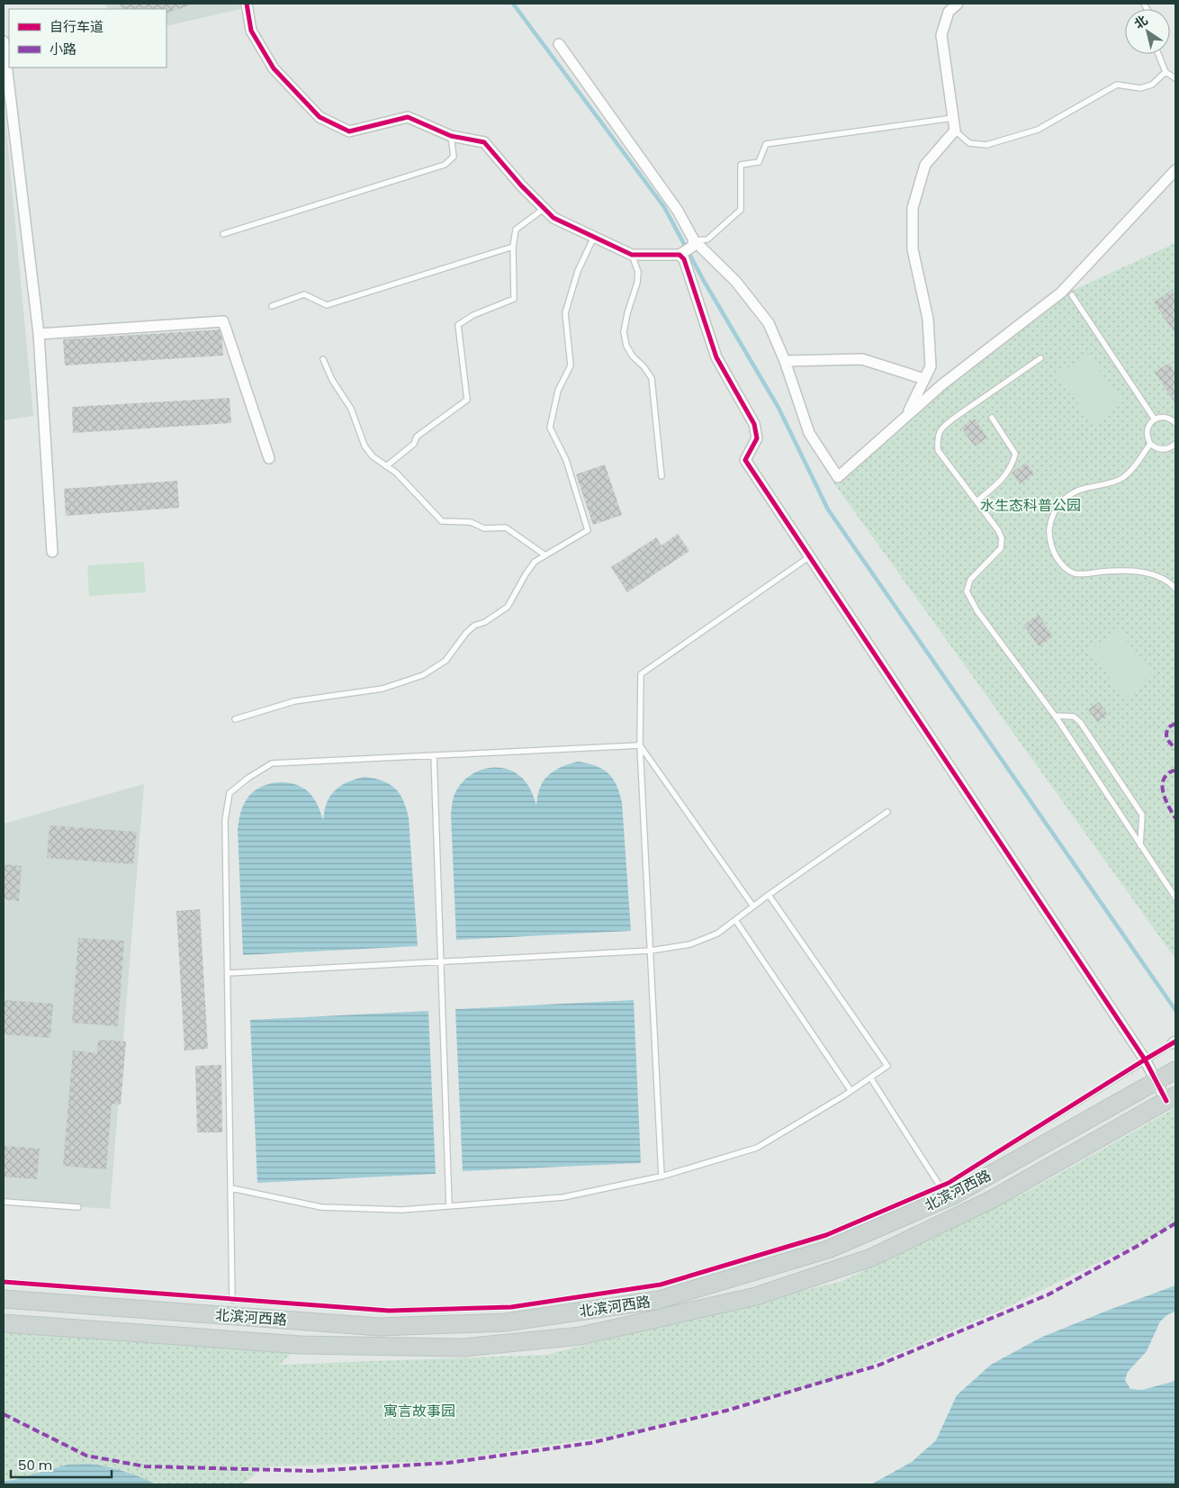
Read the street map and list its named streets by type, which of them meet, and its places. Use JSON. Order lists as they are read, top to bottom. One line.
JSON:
{"streets":{"main road":["北滨河西路"]},"parks":["水生态科普公园","寓言故事园"],"legend":["自行车道","小路"],"scale_bar":"50 m","north":"top left"}
